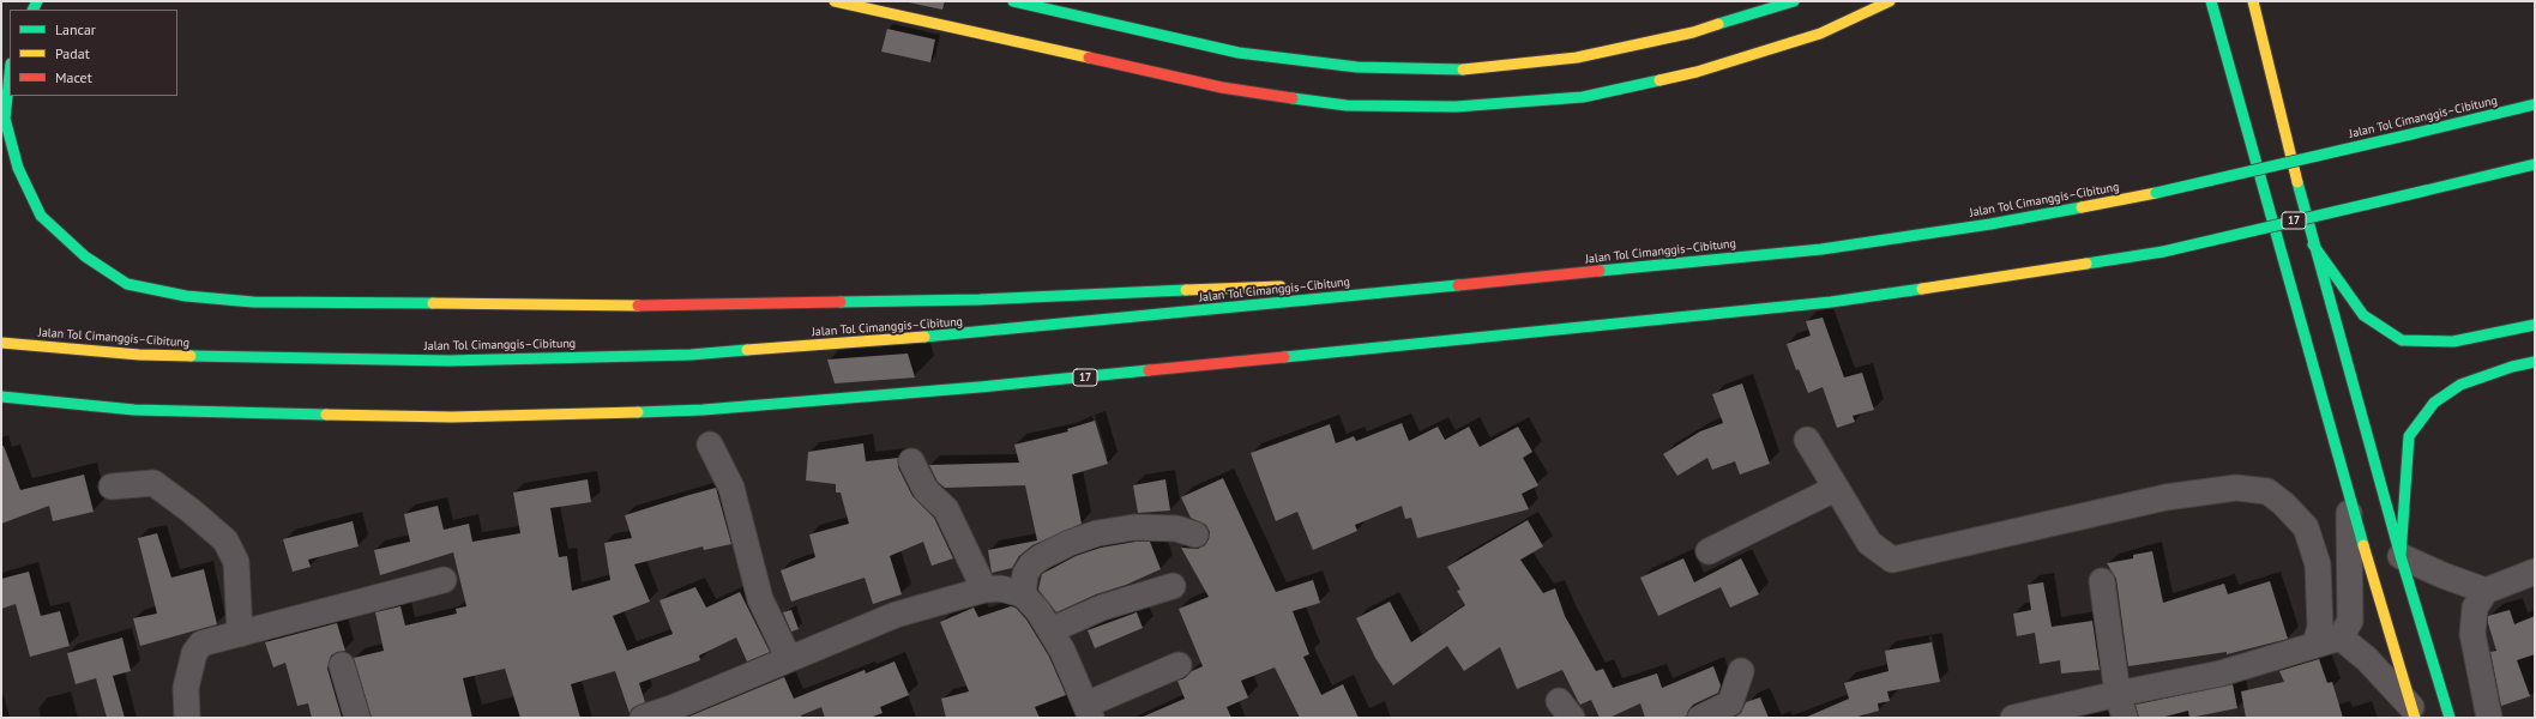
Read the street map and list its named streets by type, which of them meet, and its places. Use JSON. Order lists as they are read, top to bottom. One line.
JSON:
{"streets":{"main road":["Jalan Tol Cimanggis–Cibitung","17"]},"legend":["Lancar","Padat","Macet"]}
